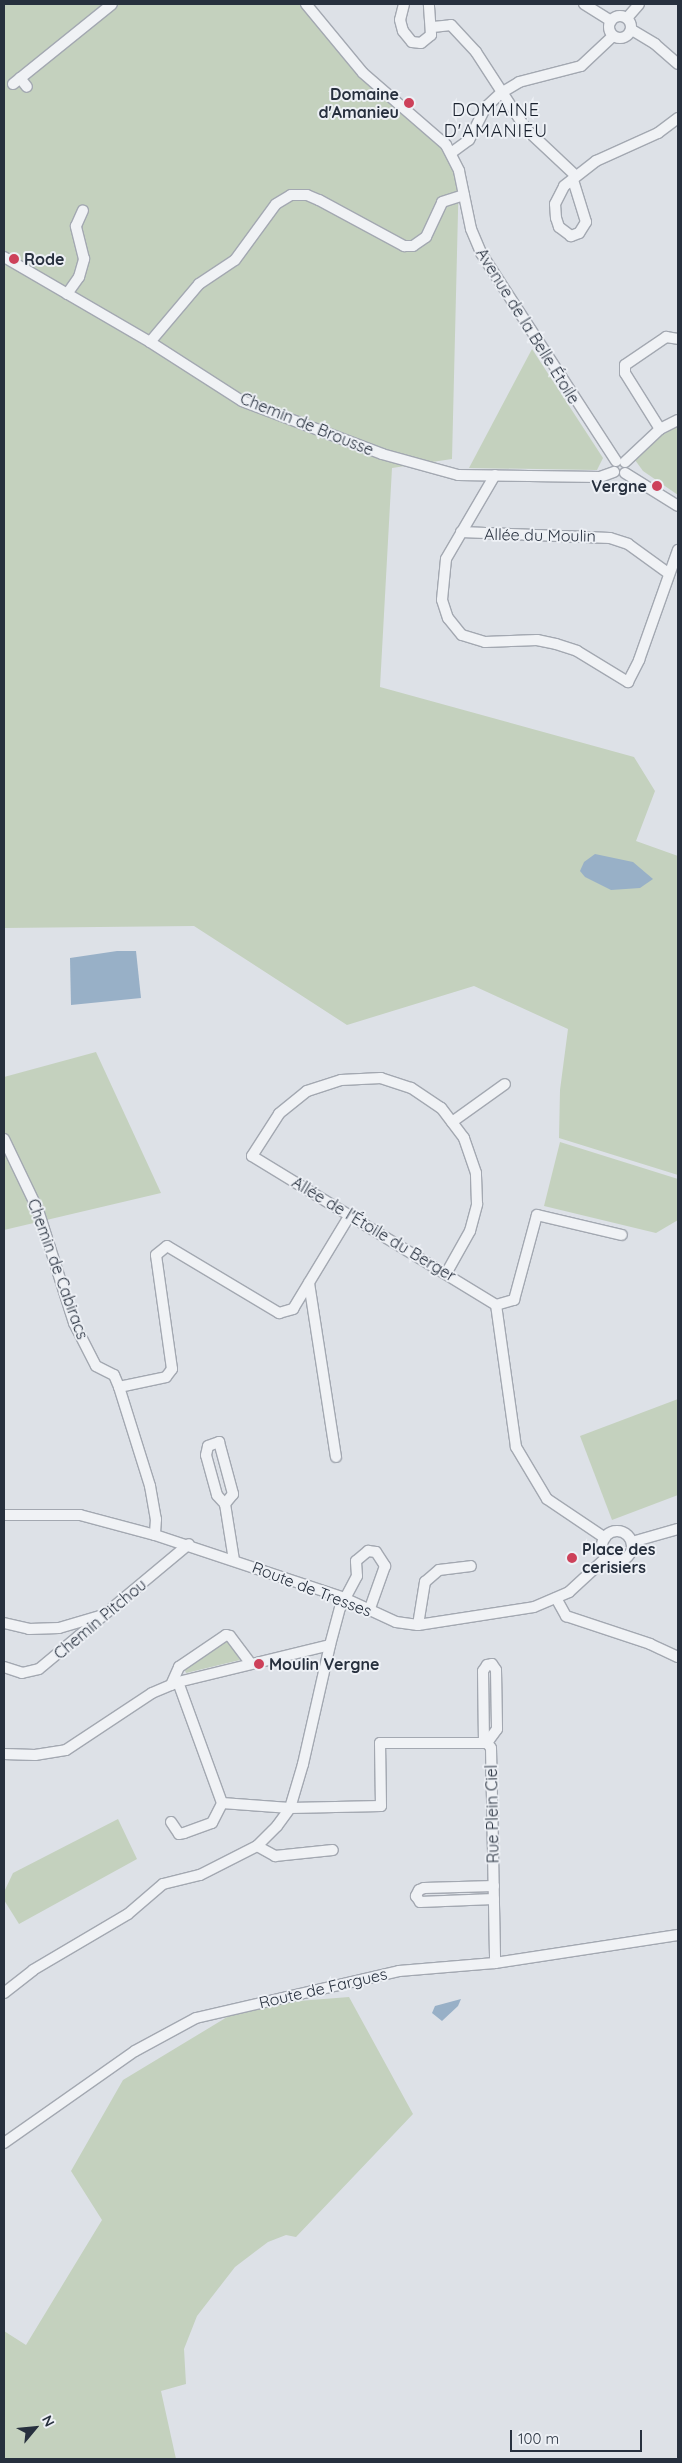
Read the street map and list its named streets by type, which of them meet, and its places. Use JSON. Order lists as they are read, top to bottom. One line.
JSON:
{"streets":{"street":["Avenue de la Belle Étoile","Chemin de Brousse","Allée du Moulin","Allée de l'Étoile du Berger","Chemin de Cabiracs","Route de Tresses","Chemin Pitchou","Rue Plein Ciel","Route de Fargues"]},"crossings":[["Avenue de la Belle Étoile","Chemin de Brousse"],["Chemin de Cabiracs","Route de Tresses"],["Route de Tresses","Chemin Pitchou"],["Rue Plein Ciel","Route de Fargues"]],"districts":["DOMAINE D'AMANIEU"],"places":["Domaine d'Amanieu","Rode","Vergne","Place des cerisiers","Moulin Vergne"],"scale_bar":"100 m","north":"top right"}
